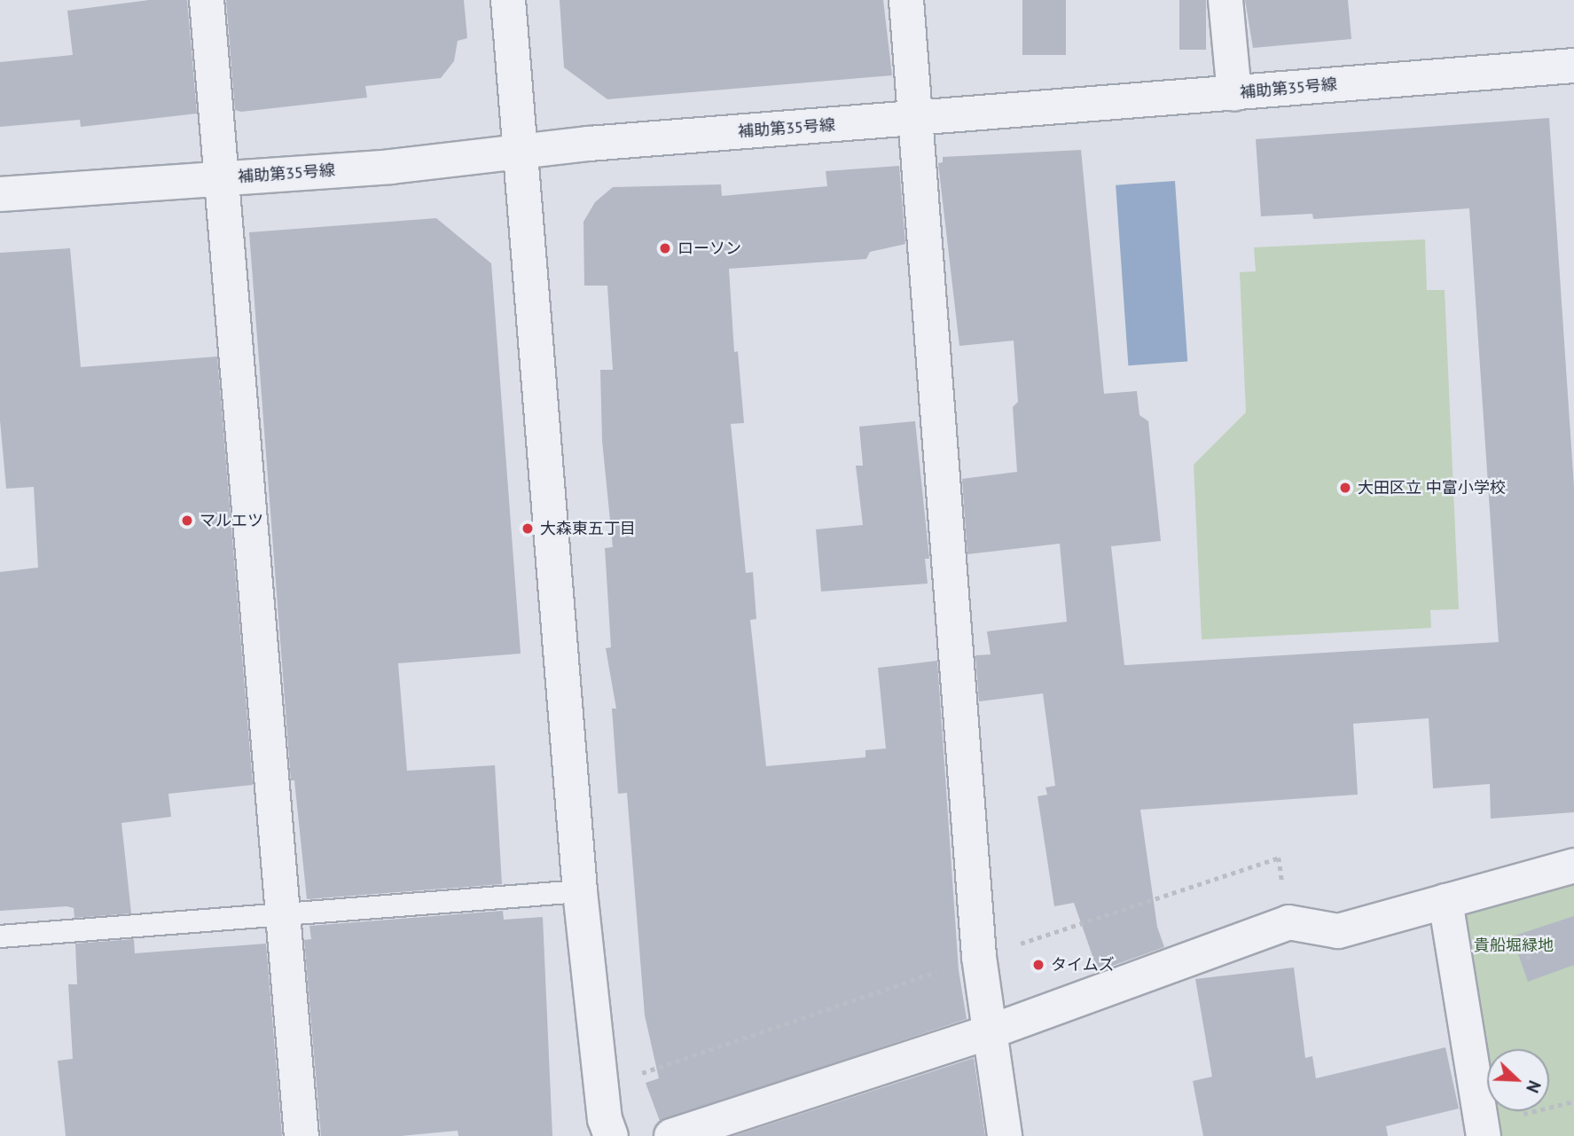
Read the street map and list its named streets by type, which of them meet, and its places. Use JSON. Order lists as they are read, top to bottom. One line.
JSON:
{"streets":{"street":["補助第35号線"]},"parks":["貴船堀緑地"],"places":["ローソン","大田区立 中富小学校","マルエツ","大森東五丁目","タイムズ"],"north":"bottom right"}
